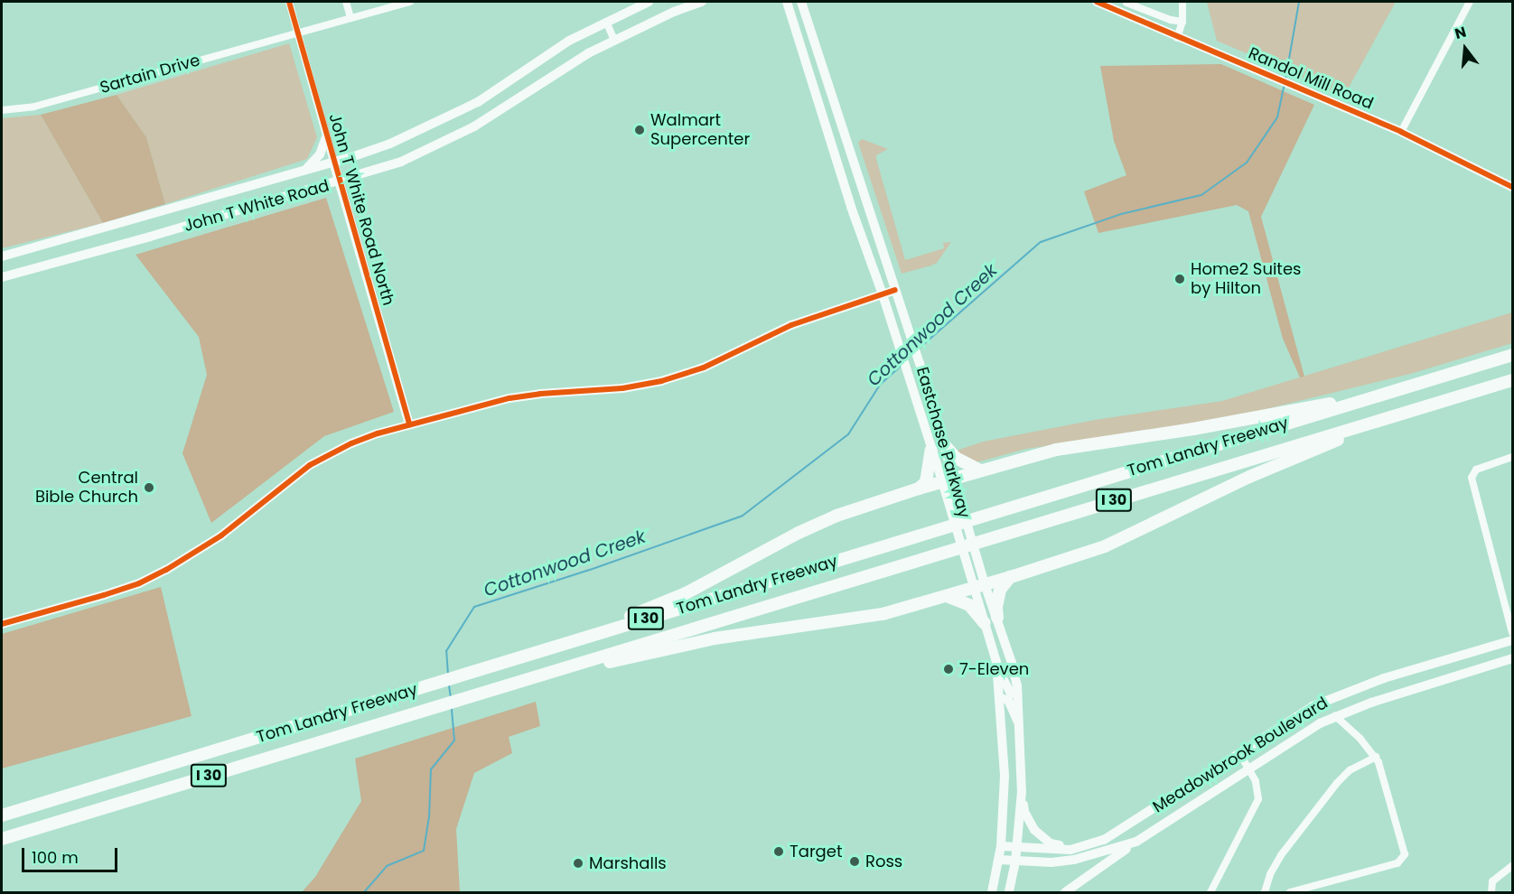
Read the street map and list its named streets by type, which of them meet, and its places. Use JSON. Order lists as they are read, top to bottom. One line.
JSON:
{"streets":{"highway":["Tom Landry Freeway","I 30"],"main road":["Randol Mill Road","John T White Road","John T White Road North","Eastchase Parkway","Meadowbrook Boulevard"],"street":["Sartain Drive"]},"crossings":[["Sartain Drive","John T White Road North"],["John T White Road","John T White Road North"],["Eastchase Parkway","Meadowbrook Boulevard"]],"water":["Cottonwood Creek"],"places":["Walmart Supercenter","Home2 Suites by Hilton","Central Bible Church","7-Eleven","Target","Ross","Marshalls"],"scale_bar":"100 m","north":"top"}
